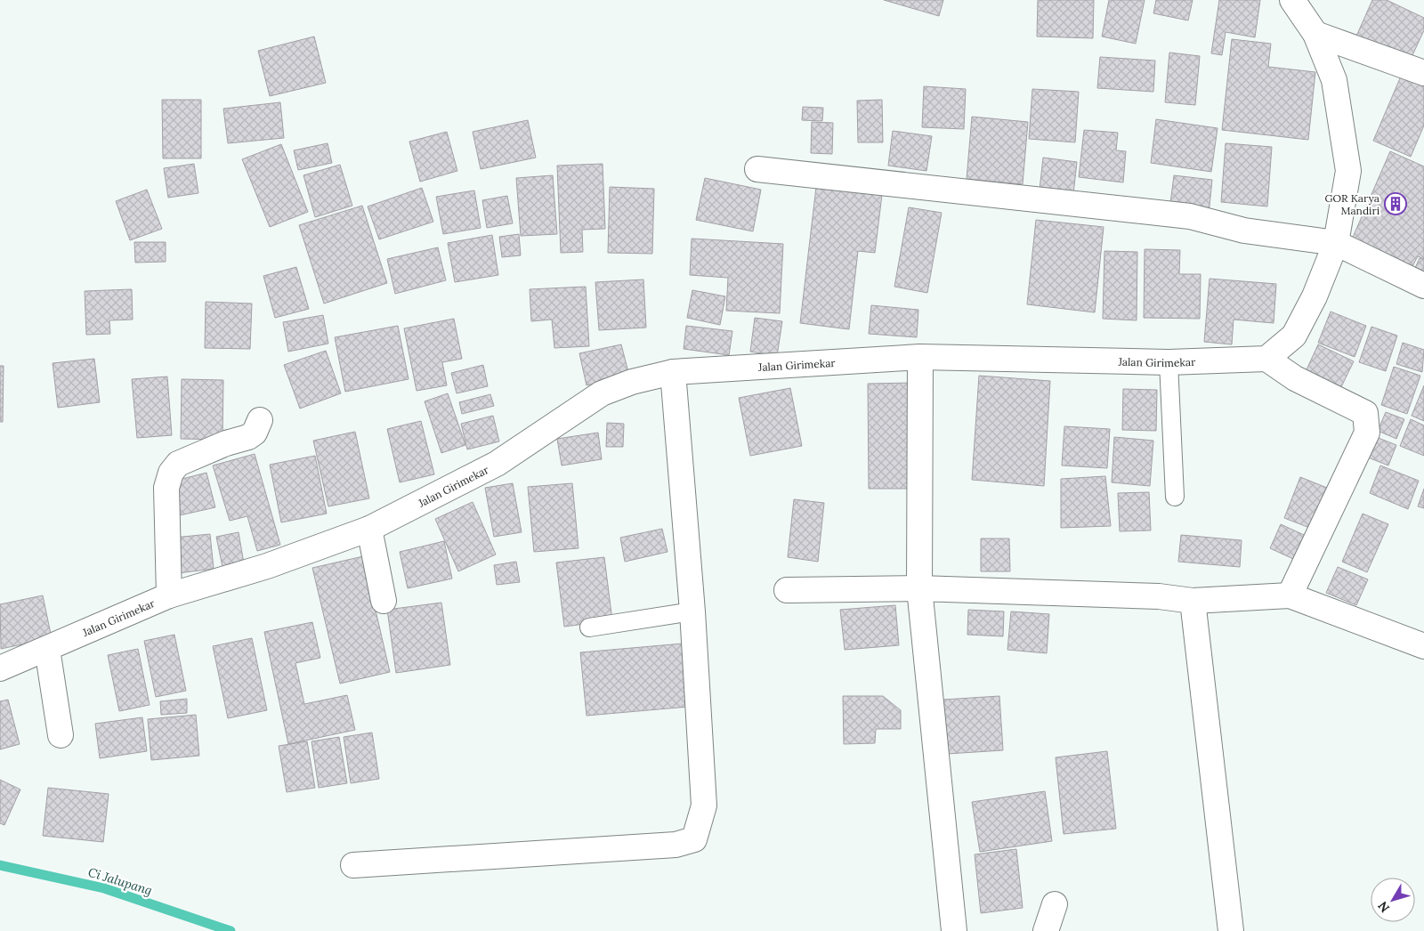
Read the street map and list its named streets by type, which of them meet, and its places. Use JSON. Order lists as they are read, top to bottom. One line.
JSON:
{"streets":{"street":["Jalan Girimekar"]},"water":["Ci Jalupang"],"places":{"building":["GOR Karya Mandiri"]},"north":"bottom left"}
